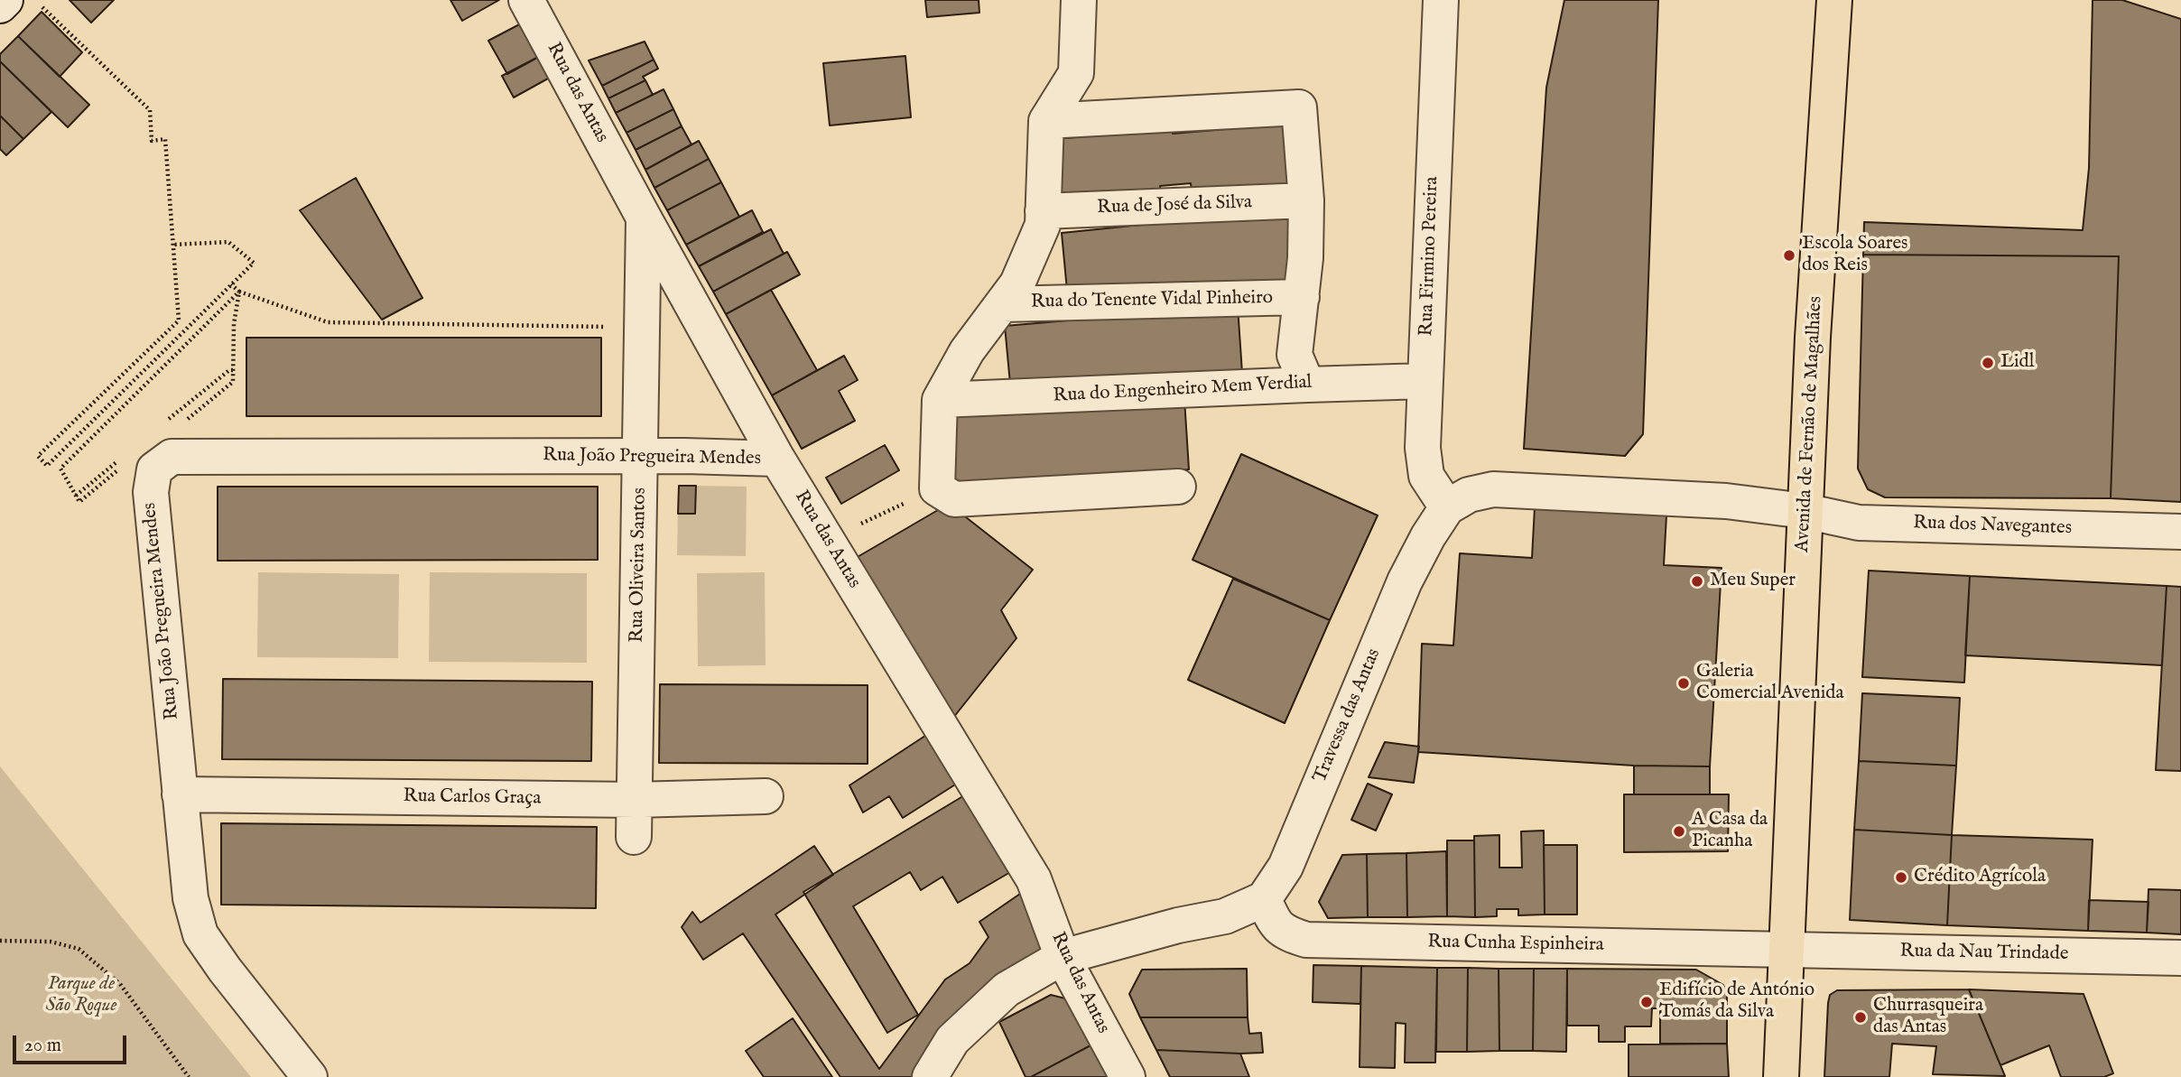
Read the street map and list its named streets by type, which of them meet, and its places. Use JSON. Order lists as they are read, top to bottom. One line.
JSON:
{"streets":{"main road":["Avenida de Fernão de Magalhães"],"street":["Rua das Antas","Rua de José da Silva","Rua Firmino Pereira","Rua do Tenente Vidal Pinheiro","Rua do Engenheiro Mem Verdial","Rua João Pregueira Mendes","Rua dos Navegantes","Rua Oliveira Santos","Travessa das Antas","Rua Carlos Graça","Rua Cunha Espinheira","Rua da Nau Trindade"]},"crossings":[["Rua das Antas","Rua João Pregueira Mendes"],["Rua das Antas","Rua Oliveira Santos"],["Rua Firmino Pereira","Rua do Engenheiro Mem Verdial"],["Rua Firmino Pereira","Travessa das Antas"],["Avenida de Fernão de Magalhães","Rua dos Navegantes"],["Avenida de Fernão de Magalhães","Rua Cunha Espinheira"],["Avenida de Fernão de Magalhães","Rua da Nau Trindade"],["Rua João Pregueira Mendes","Rua Oliveira Santos"],["Rua João Pregueira Mendes","Rua Carlos Graça"],["Rua Oliveira Santos","Rua Carlos Graça"],["Travessa das Antas","Rua Cunha Espinheira"],["Rua Cunha Espinheira","Rua da Nau Trindade"]],"parks":["Parque de São Roque"],"places":["Escola Soares dos Reis","Lidl","Meu Super","Galeria Comercial Avenida","A Casa da Picanha","Crédito Agrícola","Edifício de António Tomás da Silva","Churrasqueira das Antas"],"scale_bar":"20 m"}
